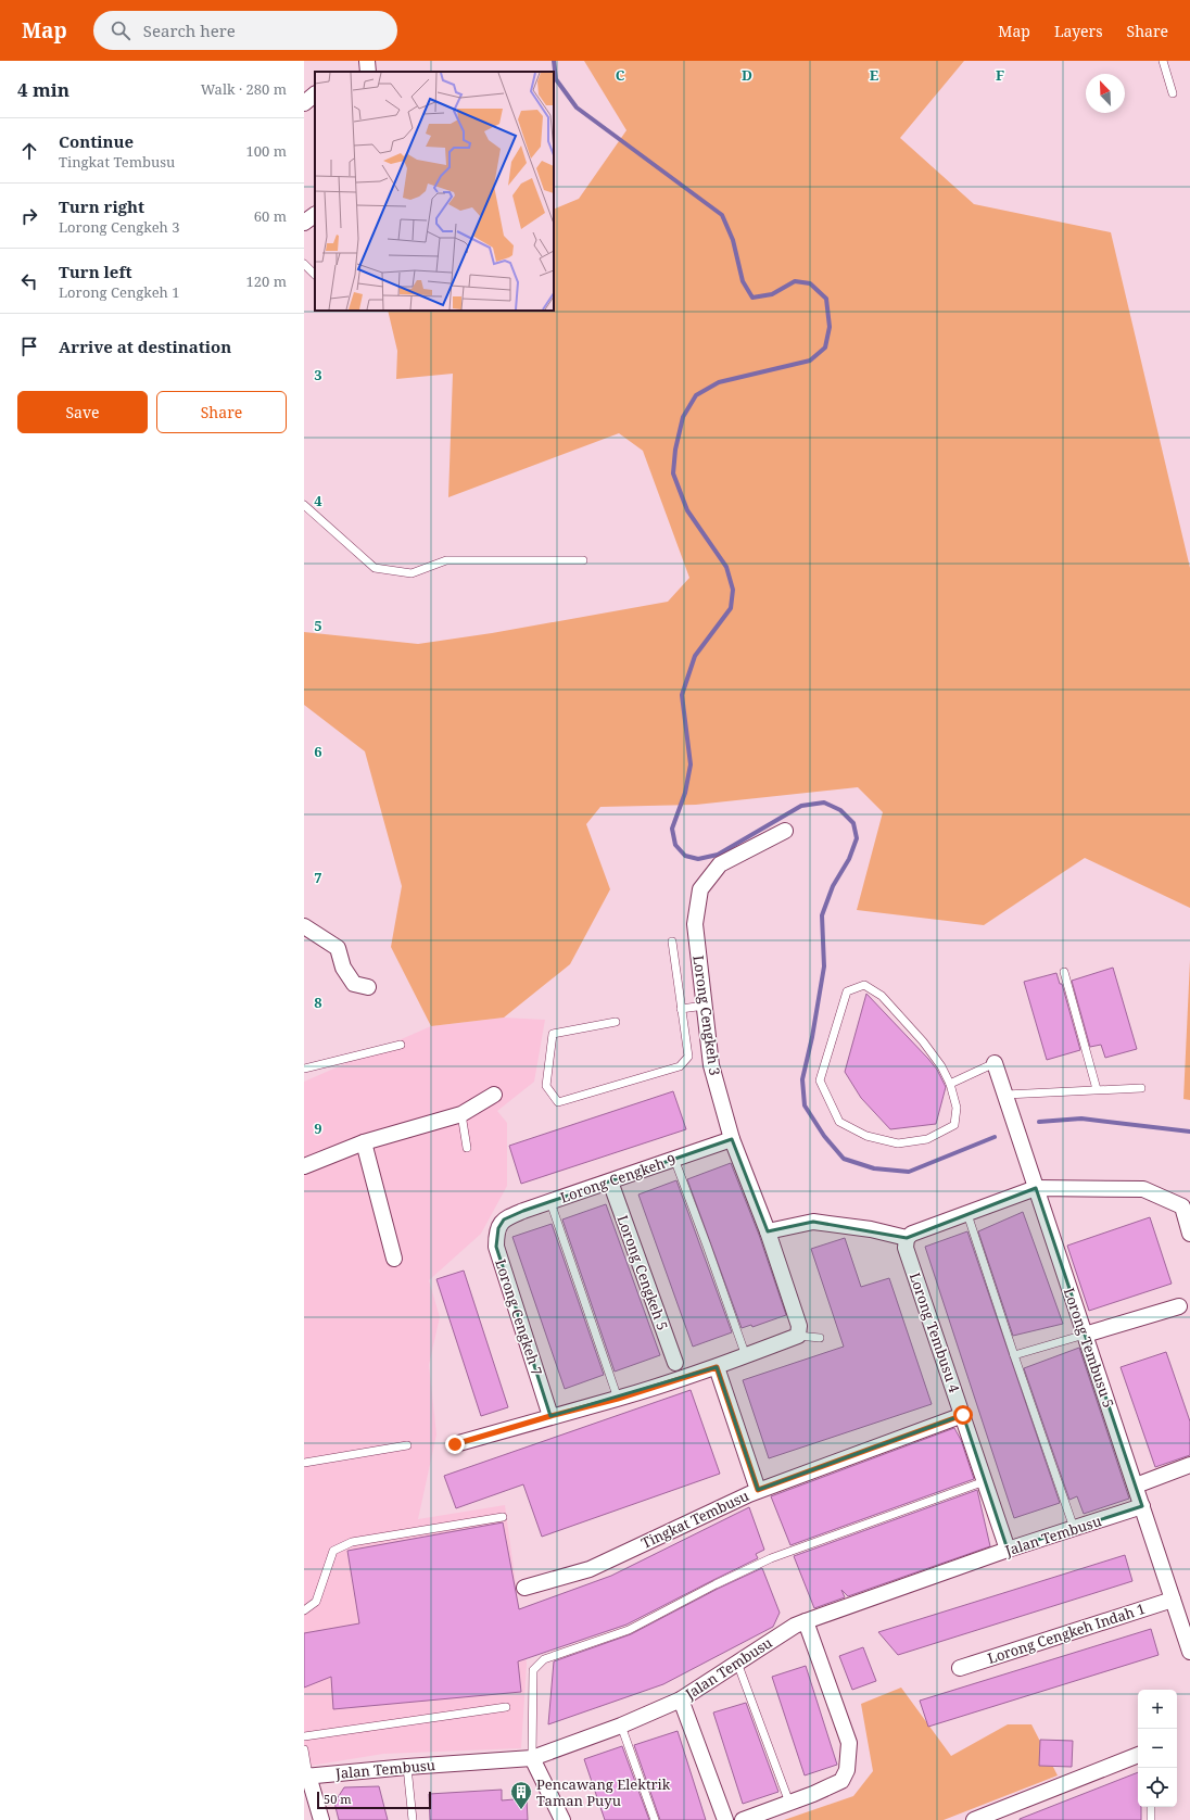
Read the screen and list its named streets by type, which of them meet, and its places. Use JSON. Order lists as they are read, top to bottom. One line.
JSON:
{"streets":{"street":["Lorong Cengkeh 3","Lorong Cengkeh 9","Lorong Cengkeh 5","Lorong Cengkeh 7","Lorong Tembusu 4","Lorong Tembusu 5","Tingkat Tembusu","Jalan Tembusu","Lorong Cengkeh Indah 1"]},"crossings":[["Lorong Cengkeh 3","Lorong Cengkeh 9"],["Lorong Cengkeh 9","Lorong Cengkeh 5"],["Lorong Cengkeh 9","Lorong Cengkeh 7"],["Lorong Tembusu 4","Tingkat Tembusu"],["Lorong Tembusu 4","Jalan Tembusu"],["Lorong Tembusu 5","Jalan Tembusu"],["Lorong Tembusu 5","Lorong Cengkeh Indah 1"]],"places":{"building":["Pencawang Elektrik Taman Puyu"]},"scale_bar":"50 m","north":"top left","page":{"header":"Map","search":"Search here","nav":["Map","Layers","Share"],"heading":["4 min","Walk · 280 m"],"list":[["Continue","Tingkat Tembusu","100 m"],["Turn right","Lorong Cengkeh 3","60 m"],["Turn left","Lorong Cengkeh 1","120 m"],"Arrive at destination"],"buttons":["Save","Share"],"map_buttons":["+","−"],"scale":"50 m"},"grid":{"columns":["C","D","E","F"],"rows":["3","4","5","6","7","8","9"]}}
